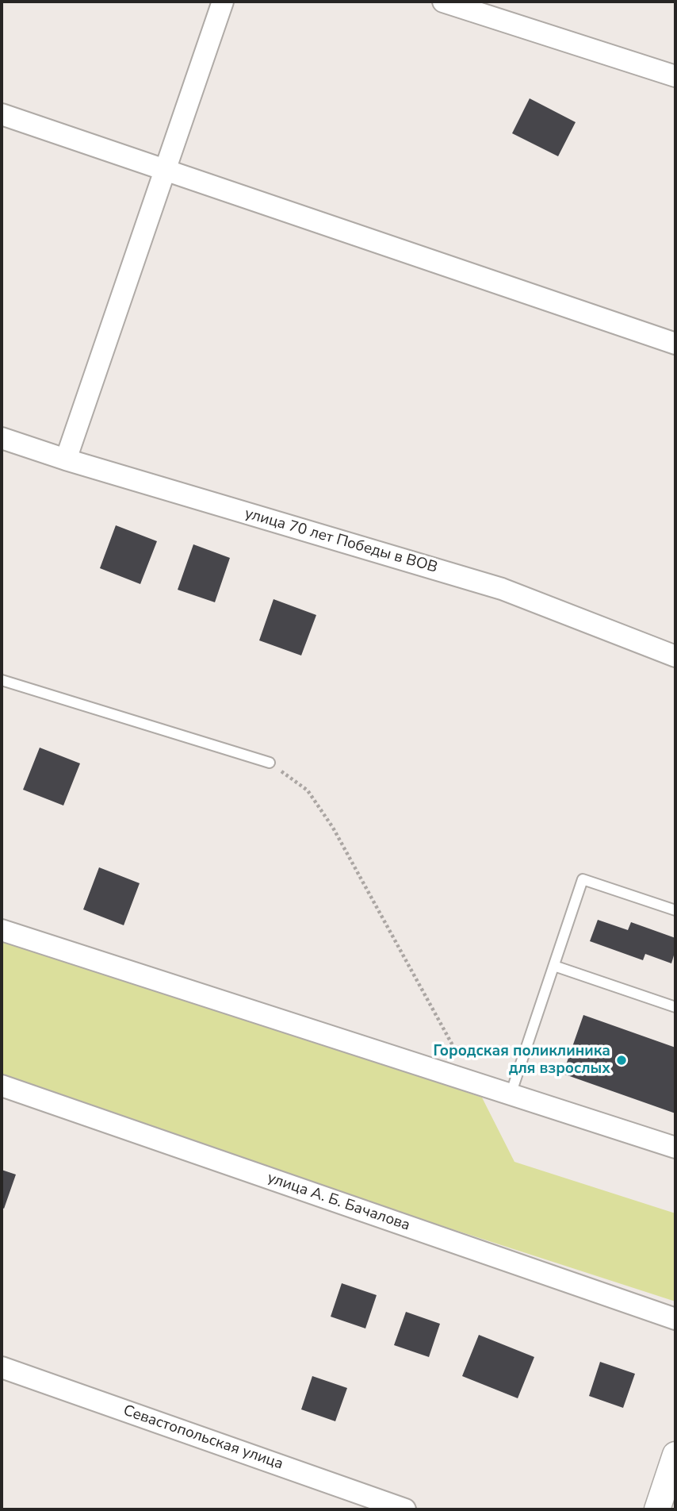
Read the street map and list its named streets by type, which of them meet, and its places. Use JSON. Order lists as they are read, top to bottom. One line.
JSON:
{"streets":{"street":["улица 70 лет Победы в ВОВ","улица А. Б. Бачалова","Севастопольская улица"]},"places":["Городская поликлиника для взрослых"]}
